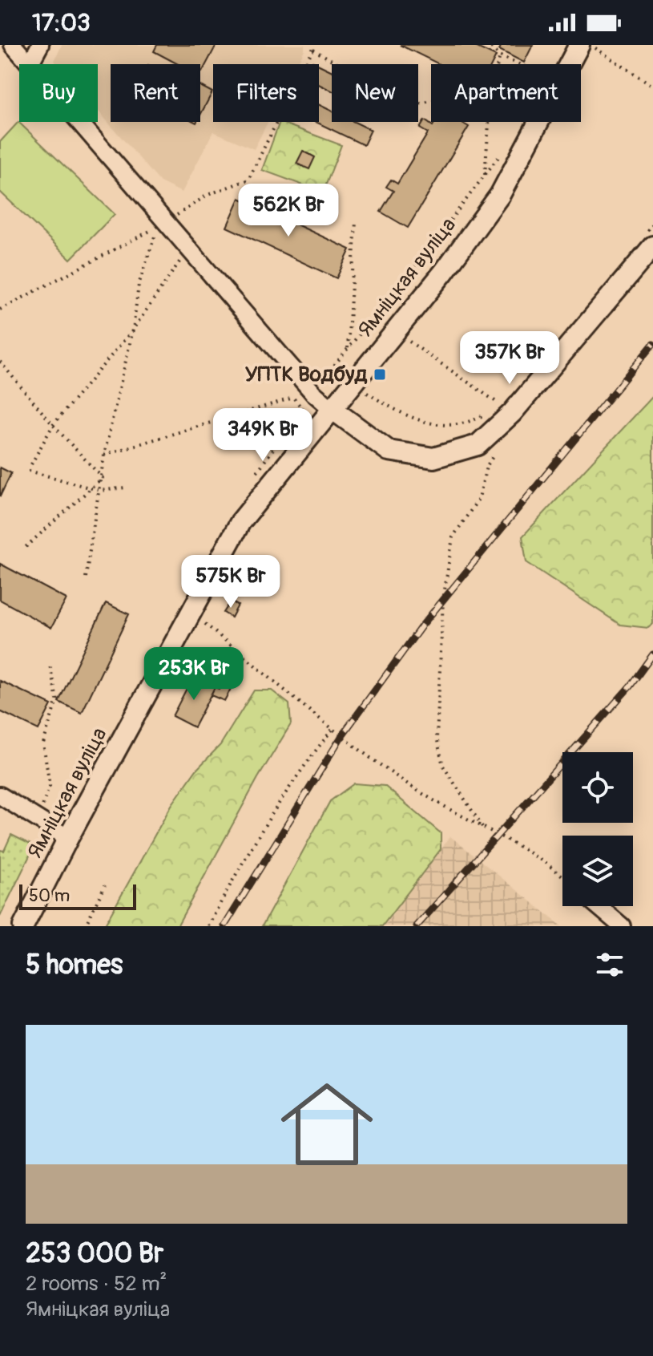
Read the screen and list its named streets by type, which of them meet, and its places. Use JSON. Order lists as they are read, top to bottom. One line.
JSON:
{"streets":{"main road":["Ямніцкая вуліца"]},"places":{"transit":["УПТК Водбуд"]},"scale_bar":"50 m","page":{"status":"17:03","chip":["Buy","Rent","Filters","New","Apartment"],"price":["562K Br","357K Br","349K Br","575K Br","253K Br"],"scale":"50 m","heading":"5 homes","list":[{"name":"253 000 Br","note":"2 rooms · 52 m² · Ямніцкая вуліца"}]}}
